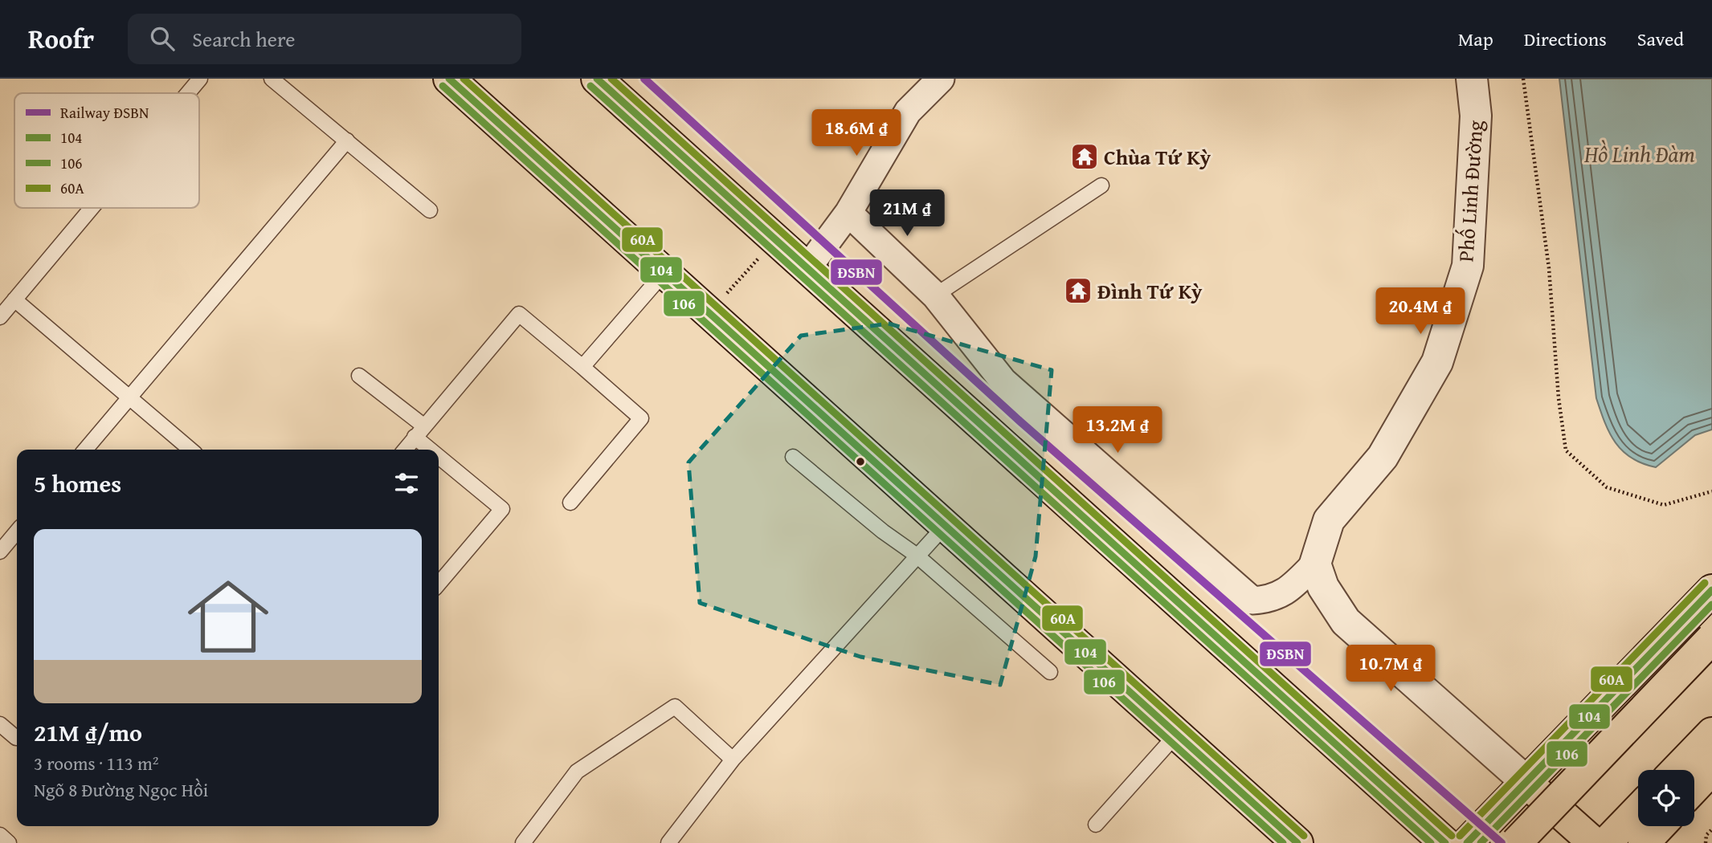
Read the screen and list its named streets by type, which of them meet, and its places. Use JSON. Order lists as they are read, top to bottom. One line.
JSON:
{"streets":{"street":["Phố Linh Đường"]},"water":["Hồ Linh Đàm"],"places":{"temple":["Chùa Tứ Kỳ","Đình Tứ Kỳ"]},"lines":["rail line ĐSBN","transit line 104","transit line 60A","transit line 106"],"legend":["Railway ĐSBN","104","106","60A"],"page":{"header":"Roofr","search":"Search here","nav":["Map","Directions","Saved"],"price":["18.6M ₫","21M ₫","20.4M ₫","13.2M ₫","10.7M ₫"],"heading":"5 homes","list":[{"name":"21M ₫/mo","note":"3 rooms · 113 m² · Ngõ 8 Đường Ngọc Hồi"}]}}
